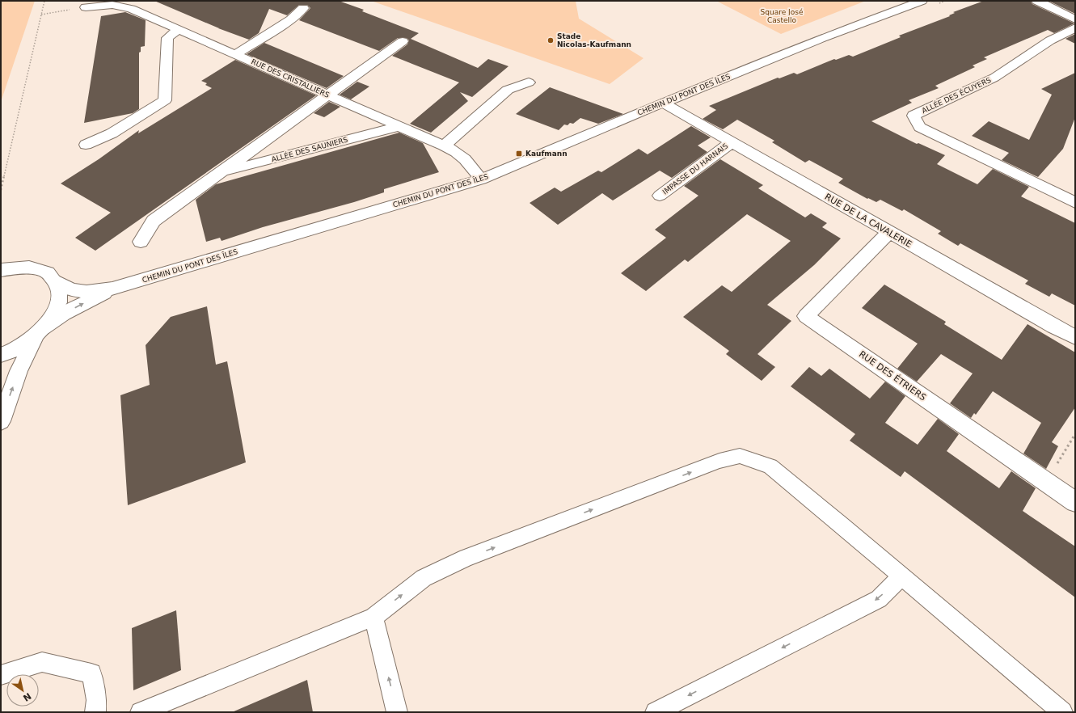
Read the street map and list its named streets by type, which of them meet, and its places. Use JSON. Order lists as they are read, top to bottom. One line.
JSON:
{"streets":{"street":["RUE DES CRISTALLIERS","CHEMIN DU PONT DES ÎLES","ALLÉE DES ÉCUYERS","ALLÉE DES SAUNIERS","IMPASSE DU HARNAIS","RUE DE LA CAVALERIE","RUE DES ÉTRIERS"]},"crossings":[["RUE DES CRISTALLIERS","CHEMIN DU PONT DES ÎLES"],["RUE DES CRISTALLIERS","ALLÉE DES SAUNIERS"],["CHEMIN DU PONT DES ÎLES","RUE DE LA CAVALERIE"],["IMPASSE DU HARNAIS","RUE DE LA CAVALERIE"],["RUE DE LA CAVALERIE","RUE DES ÉTRIERS"]],"parks":["Square José Castello"],"places":{"other":["Stade Nicolas-Kaufmann"],"transit":["Kaufmann"]},"north":"bottom right"}
